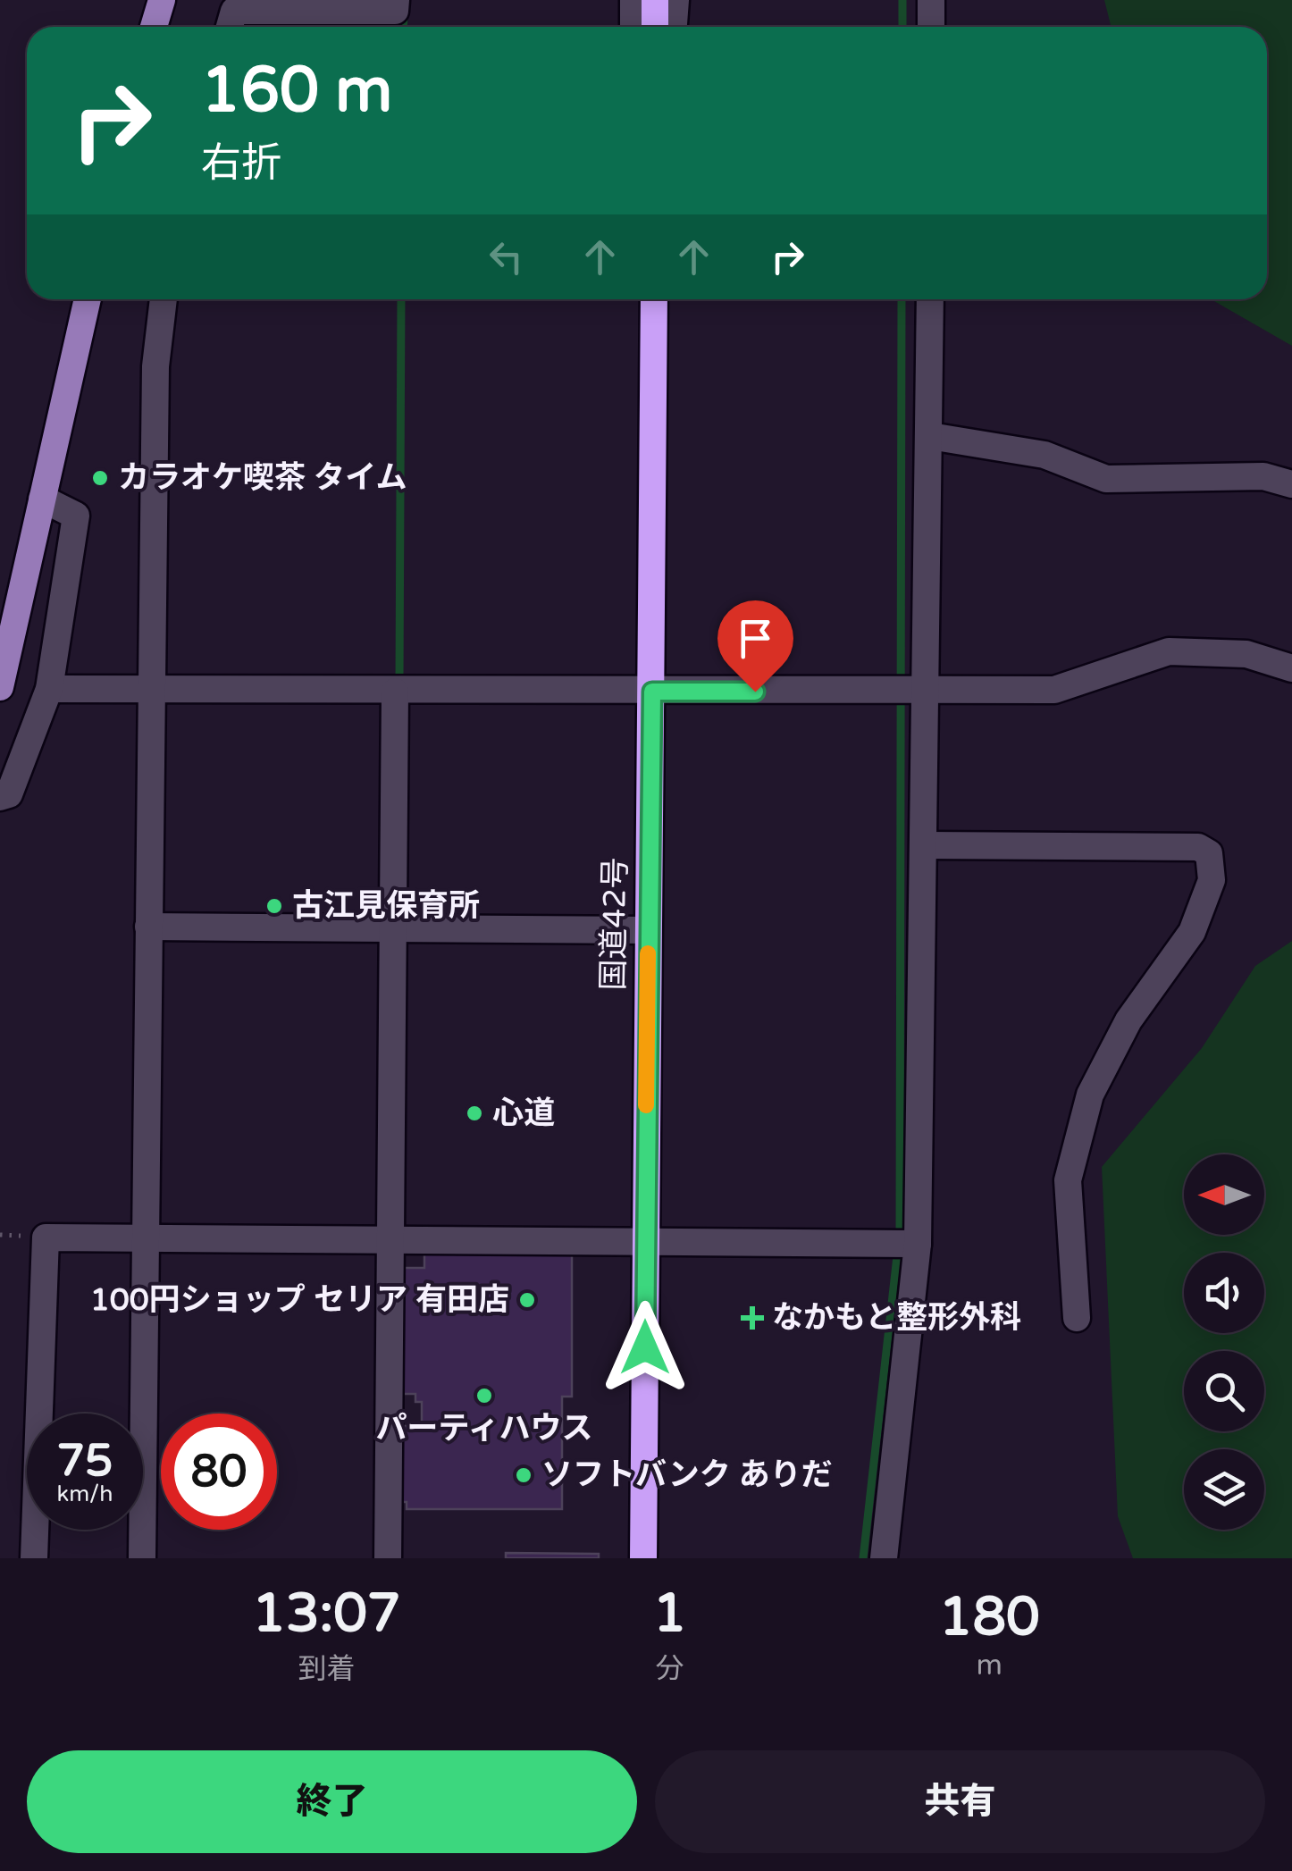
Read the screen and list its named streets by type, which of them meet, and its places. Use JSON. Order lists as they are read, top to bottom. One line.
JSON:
{"streets":{"highway":["国道42号"]},"places":{"other":["カラオケ喫茶 タイム","古江見保育所","心道","100円ショップ セリア 有田店","パーティハウス","ソフトバンク ありだ"],"health":["なかもと整形外科"]},"north":"left","page":{"turn":["160 m","右折"],"speed":"75 km/h","limit":"80","eta":["13:07","到着","1","分","180","m"],"buttons":["終了","共有"]}}
